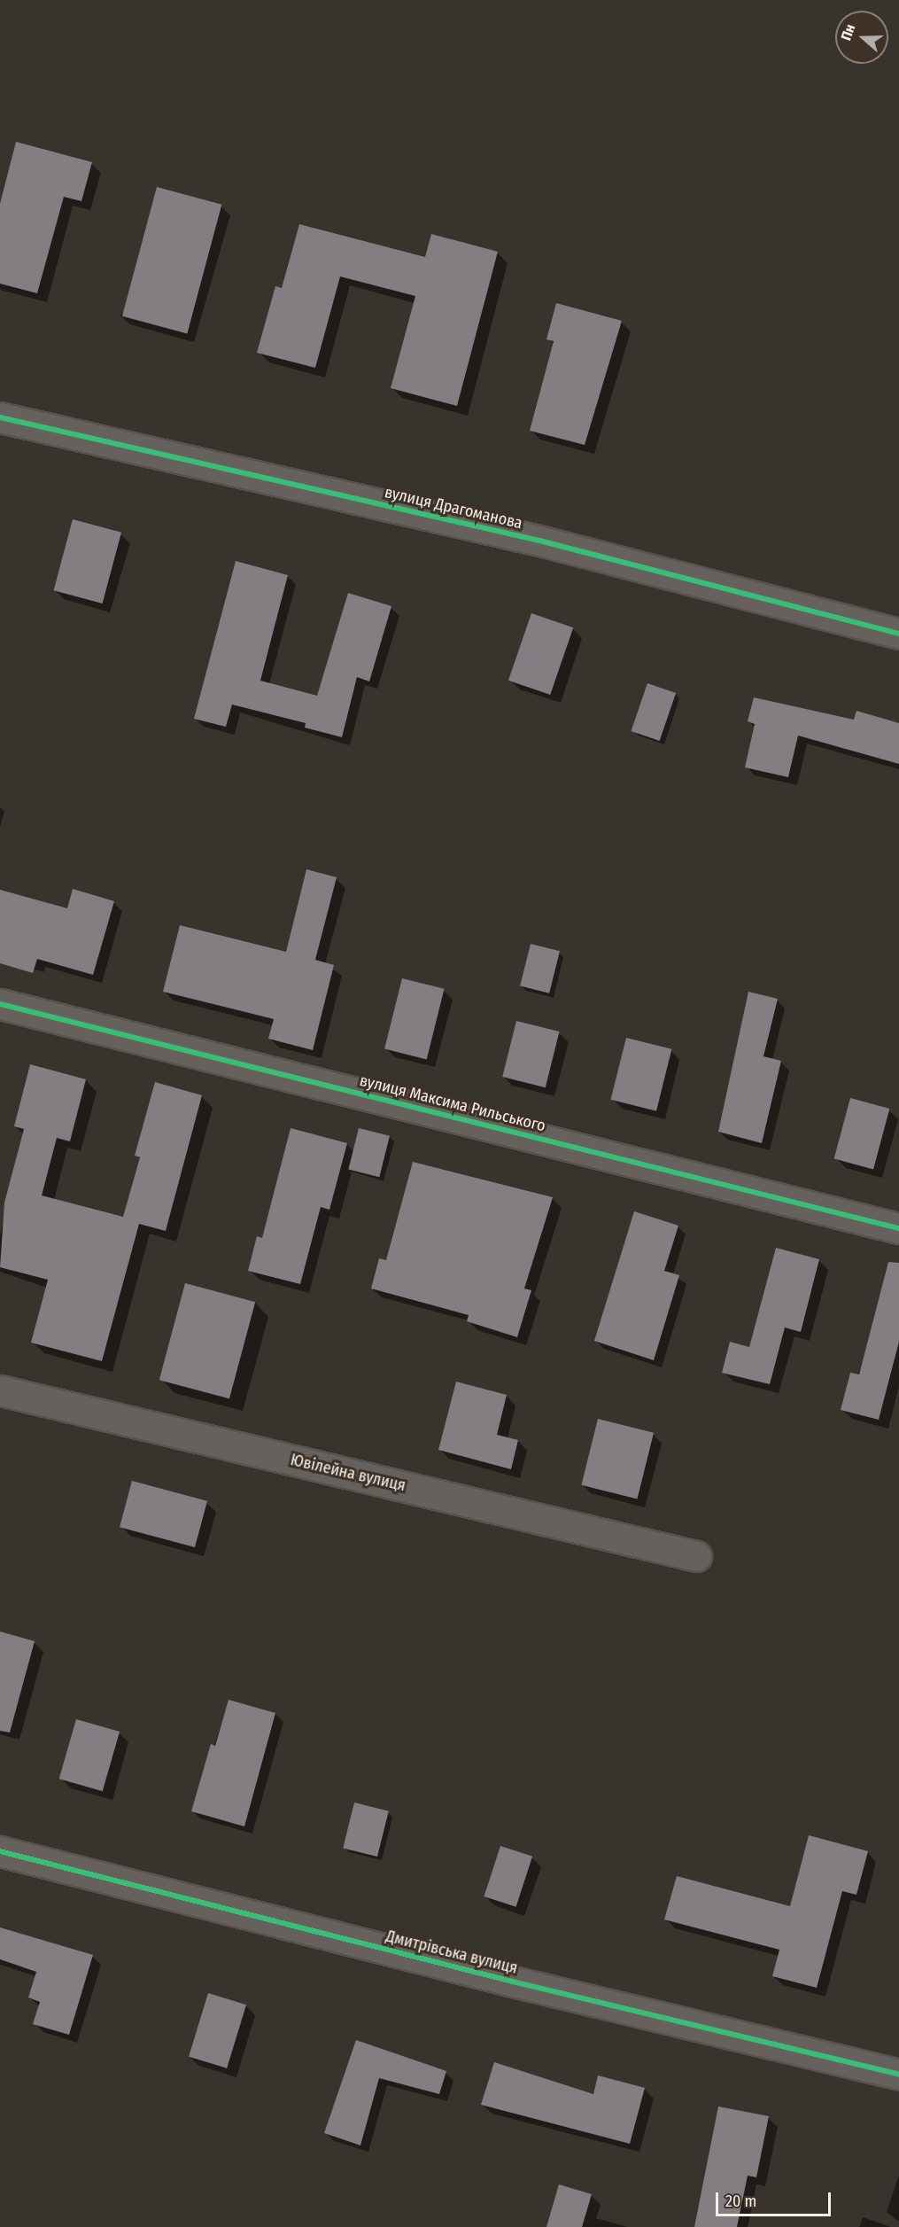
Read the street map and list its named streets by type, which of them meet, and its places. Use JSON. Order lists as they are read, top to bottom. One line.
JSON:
{"streets":{"street":["вулиця Драгоманова","вулиця Максима Рильського","Ювілейна вулиця","Дмитрівська вулиця"]},"scale_bar":"20 m","north":"left"}
